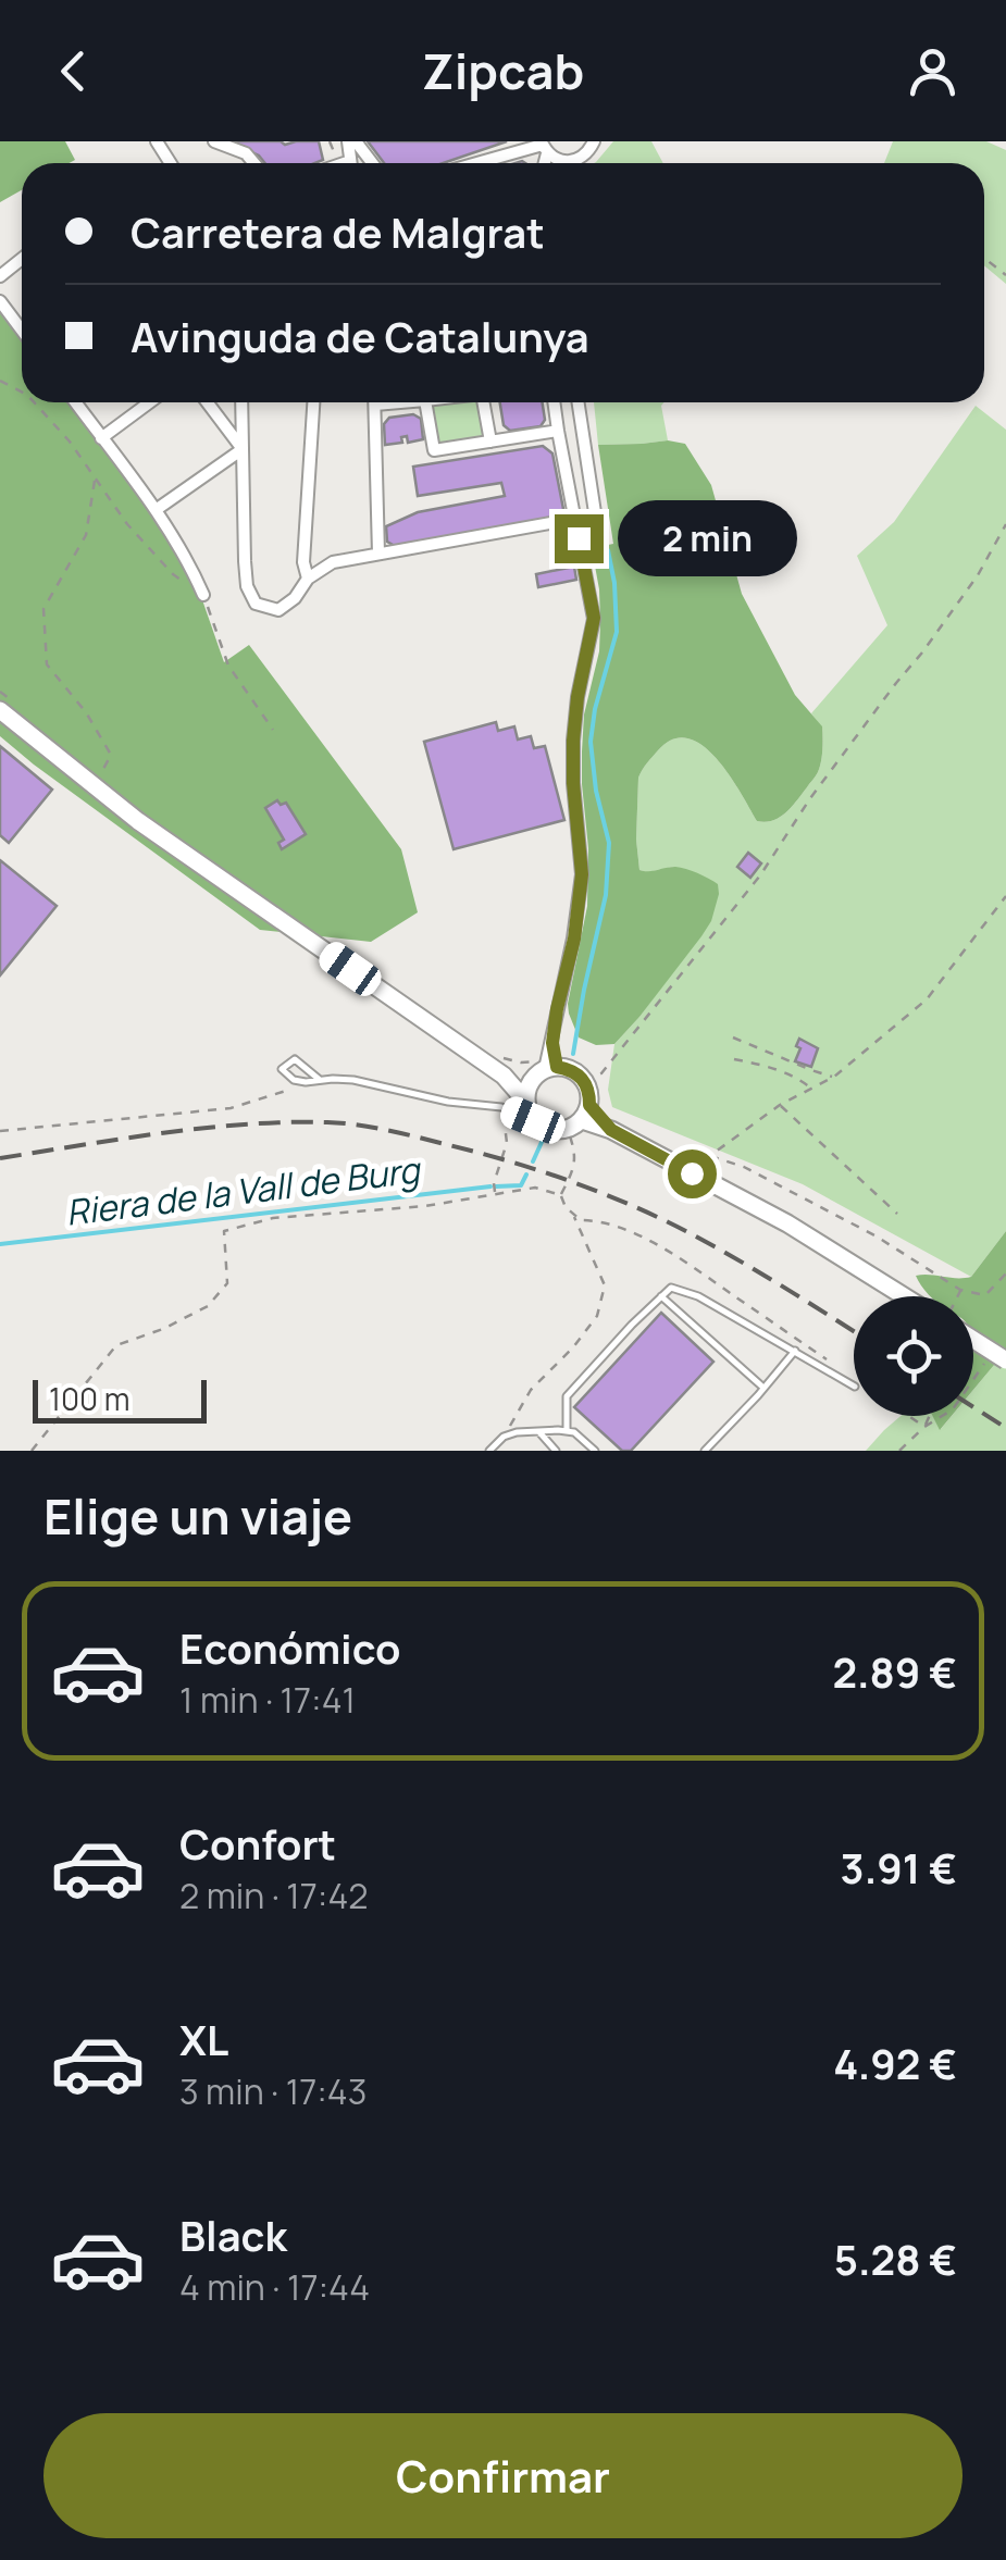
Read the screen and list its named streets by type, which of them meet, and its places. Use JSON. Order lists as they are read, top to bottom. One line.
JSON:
{"water":["Riera de la Vall de Burg"],"scale_bar":"100 m","page":{"header":"Zipcab","banner":["Carretera de Malgrat","Avinguda de Catalunya"],"bubble":"2 min","scale":"100 m","heading":"Elige un viaje","list":[{"name":"Económico","note":"1 min · 17:41","value":"2.89 €"},{"name":"Confort","note":"2 min · 17:42","value":"3.91 €"},{"name":"XL","note":"3 min · 17:43","value":"4.92 €"},{"name":"Black","note":"4 min · 17:44","value":"5.28 €"}],"buttons":"Confirmar"}}
